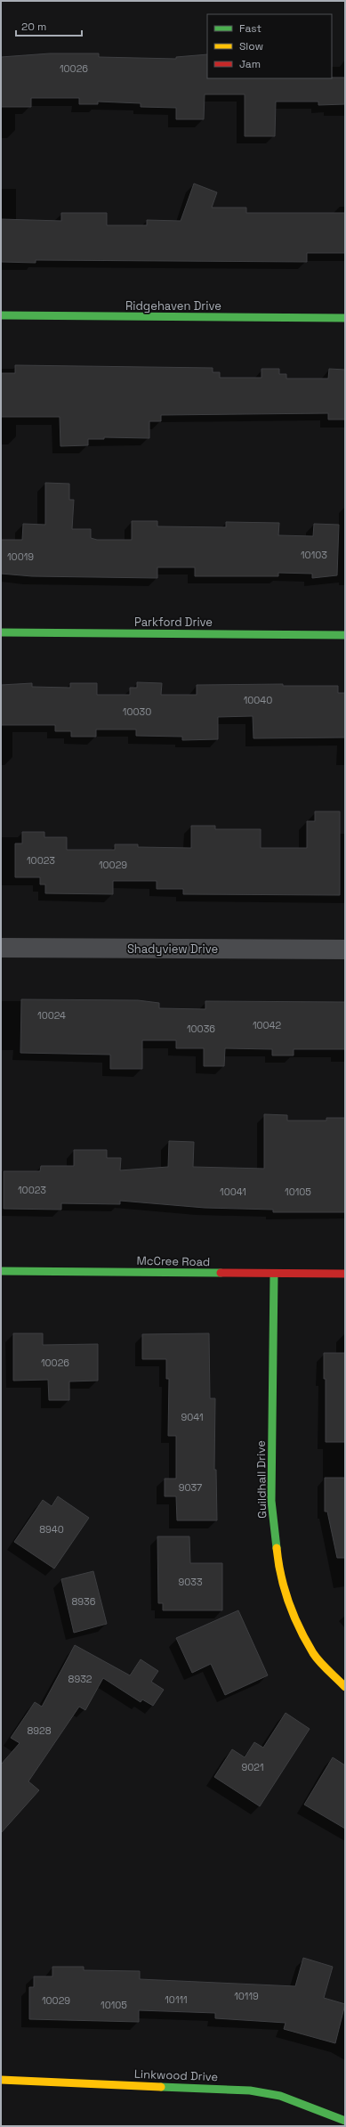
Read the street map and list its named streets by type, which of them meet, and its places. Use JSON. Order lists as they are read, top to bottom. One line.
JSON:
{"streets":{"street":["Ridgehaven Drive","Parkford Drive","Shadyview Drive","McCree Road","Guildhall Drive","Linkwood Drive"]},"crossings":[["McCree Road","Guildhall Drive"]],"house_numbers":["10026","10103","10019","10040","10030","10023","10029","10024","10042","10036","10023","10041","10105","10026","9041","9037","8940","9033","8936","8932","8928","9021","10119","10111","10029","10105"],"legend":["Fast","Slow","Jam"],"scale_bar":"20 m"}
